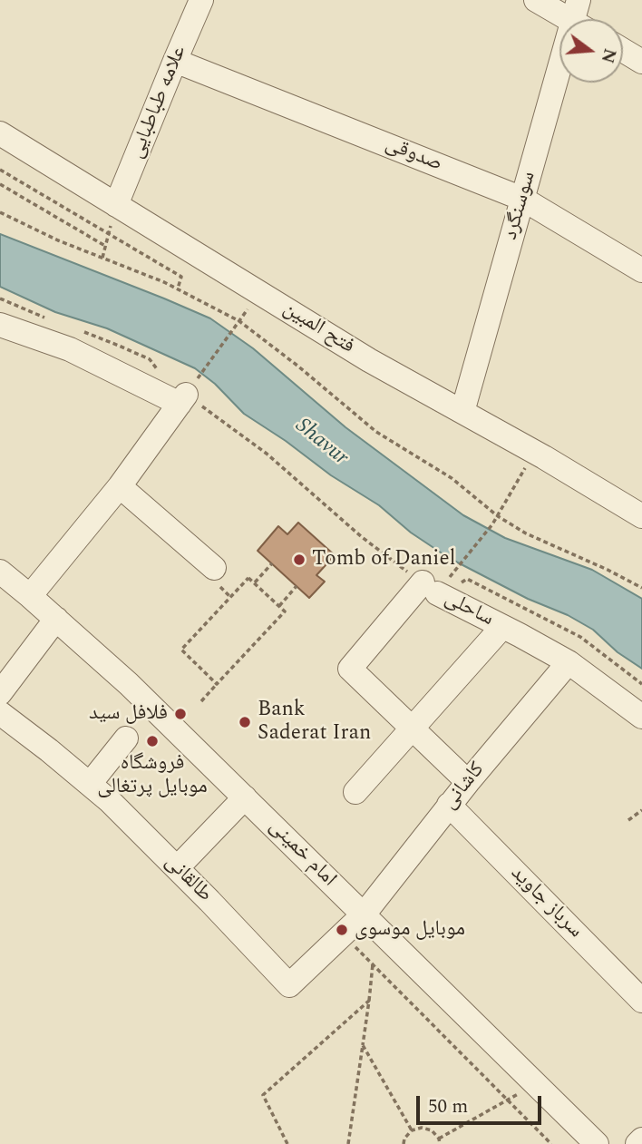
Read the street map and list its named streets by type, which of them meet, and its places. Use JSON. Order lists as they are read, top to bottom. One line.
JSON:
{"streets":{"street":["علامه طباطبایی","صدوقی","سوسنگرد","فتح المبین","ساحلی","کاشانی","امام خمینی","طالقانی","سرباز جاوید"]},"crossings":[["علامه طباطبایی","صدوقی"],["علامه طباطبایی","فتح المبین"],["صدوقی","سوسنگرد"],["سوسنگرد","فتح المبین"],["ساحلی","کاشانی"],["کاشانی","امام خمینی"],["کاشانی","طالقانی"],["کاشانی","سرباز جاوید"],["امام خمینی","طالقانی"]],"water":["Shavur"],"places":["Tomb of Daniel","فلافل سید","Bank Saderat Iran","فروشگاه موبایل پرتغالی","موبایل موسوى"],"scale_bar":"50 m","north":"right"}
